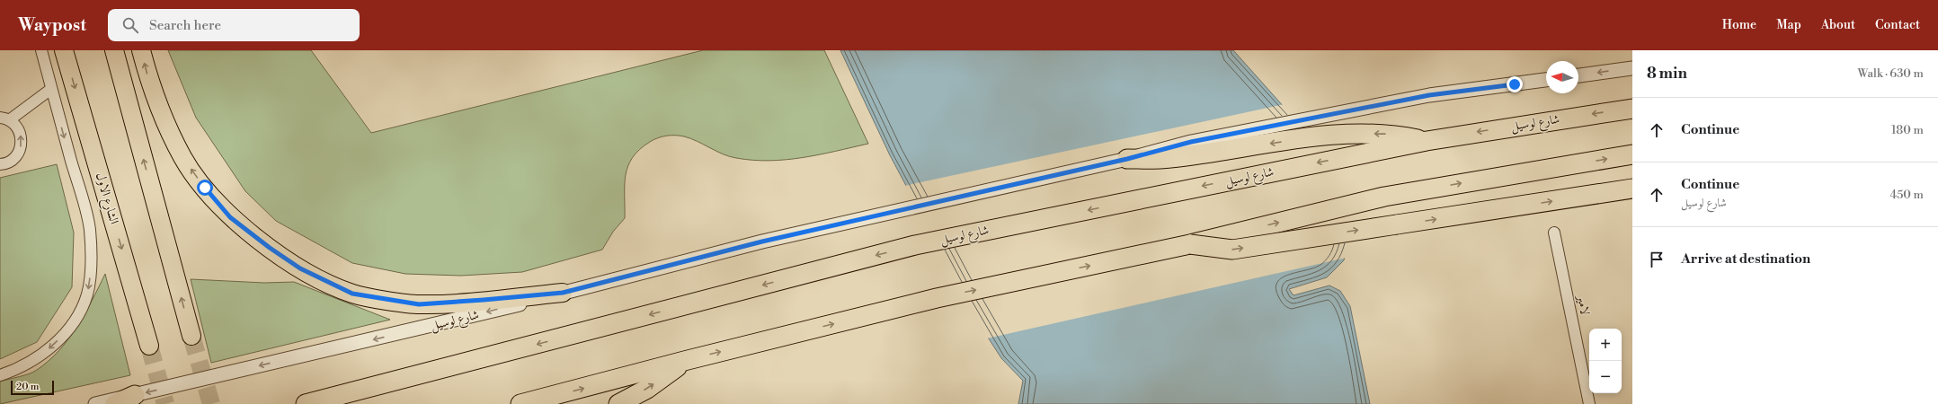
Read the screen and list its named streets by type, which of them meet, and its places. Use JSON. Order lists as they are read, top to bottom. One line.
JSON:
{"streets":{"highway":["شارع لوسيل"],"main road":["الشارع الاول"],"street":["لامير"]},"one_way":["الشارع الاول"],"scale_bar":"20 m","north":"left","page":{"header":"Waypost","search":"Search here","nav":["Home","Map","About","Contact"],"heading":["8 min","Walk · 630 m"],"list":[["Continue","180 m"],["Continue","شارع لوسيل","450 m"],"Arrive at destination"],"map_buttons":["+","−"],"scale":"20 m"}}
